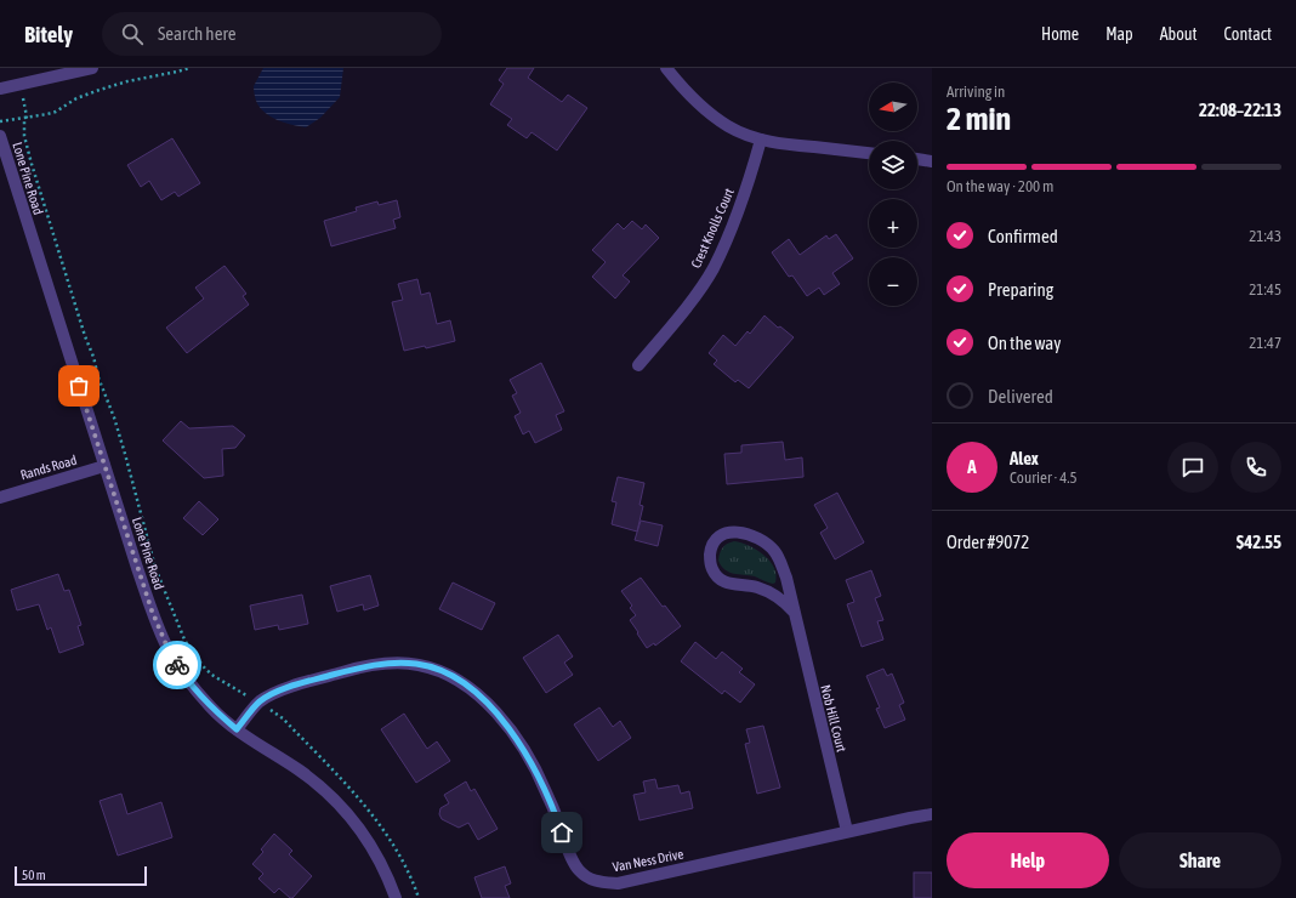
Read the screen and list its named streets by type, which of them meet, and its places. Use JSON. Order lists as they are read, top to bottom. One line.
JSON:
{"streets":{"street":["Lone Pine Road","Crest Knolls Court","Rands Road","Nob Hill Court","Van Ness Drive"]},"crossings":[["Lone Pine Road","Rands Road"],["Lone Pine Road","Van Ness Drive"],["Nob Hill Court","Van Ness Drive"]],"scale_bar":"50 m","north":"left","page":{"header":"Bitely","search":"Search here","nav":["Home","Map","About","Contact"],"heading":["2 min","Arriving in","22:08–22:13"],"panel":["Alex","Courier · 4.5","Order #9072","$42.55"],"map_buttons":["+","−"],"bar":"On the way · 200 m","list":[["Confirmed","21:43"],["Preparing","21:45"],["On the way","21:47"],"Delivered"],"round":"A","buttons":["Help","Share"],"scale":"50 m"}}
